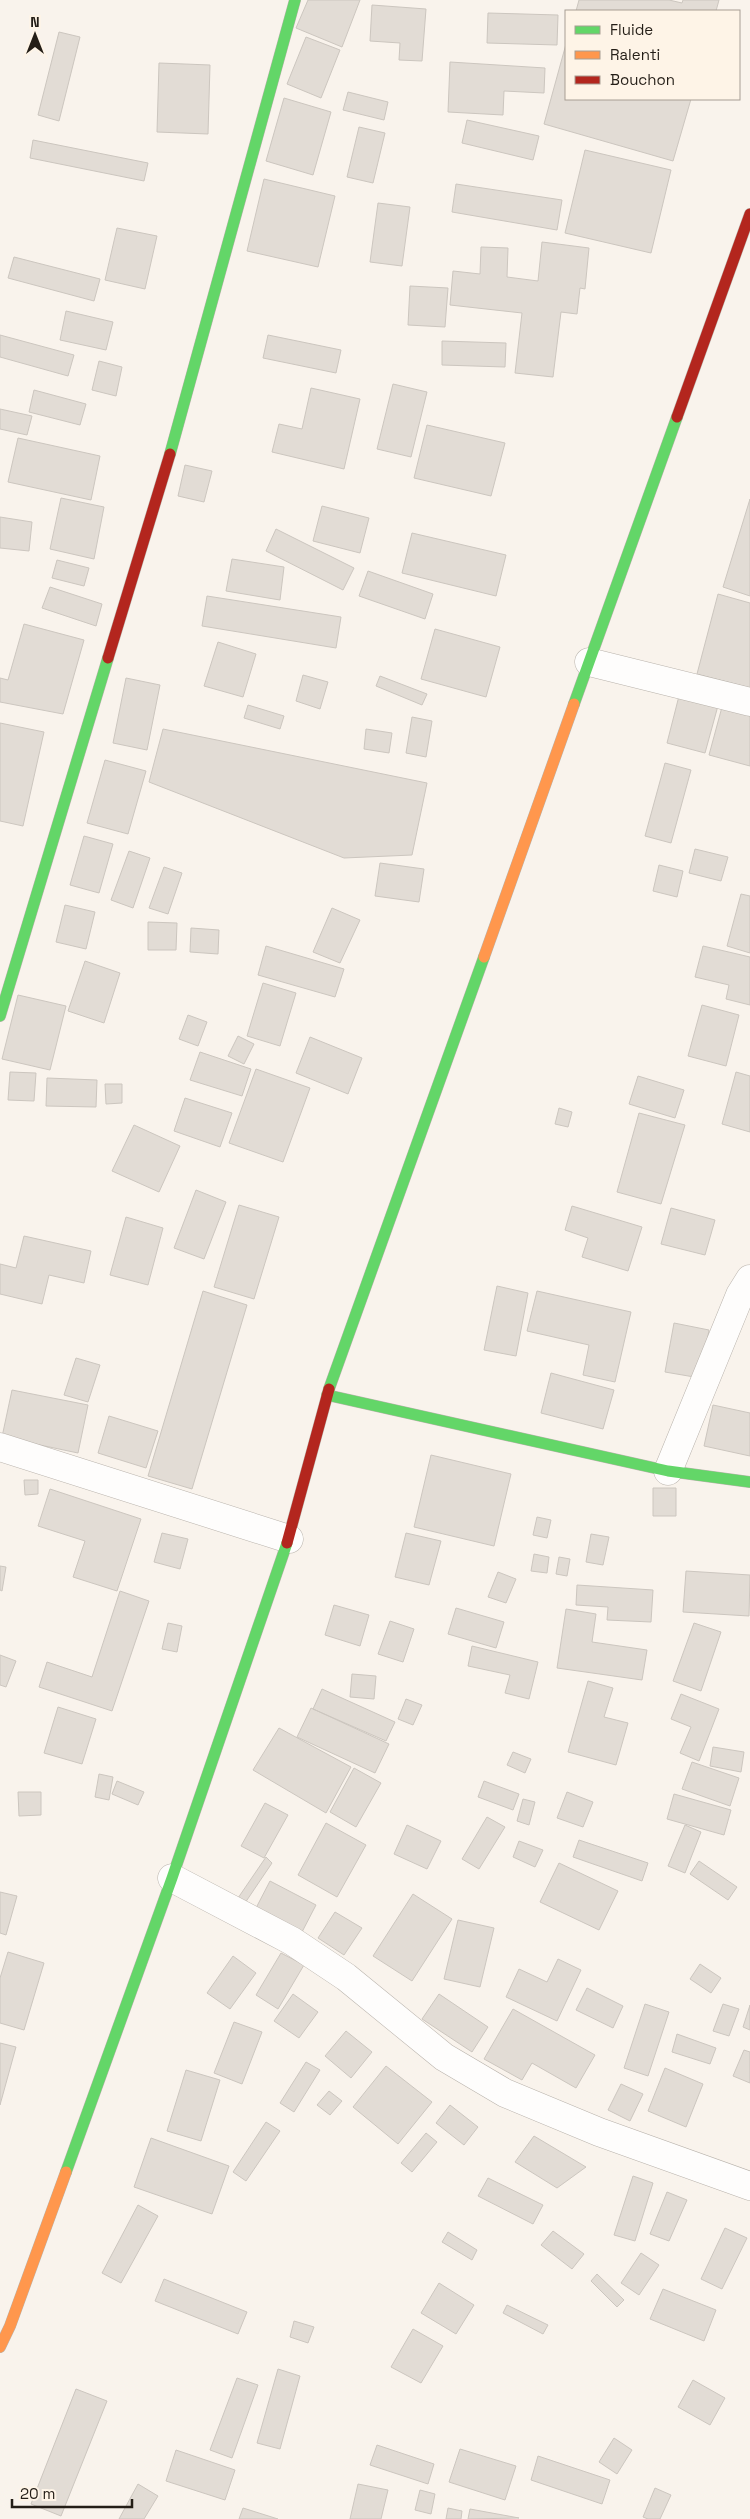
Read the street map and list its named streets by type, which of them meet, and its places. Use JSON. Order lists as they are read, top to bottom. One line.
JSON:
{"legend":["Fluide","Ralenti","Bouchon"],"scale_bar":"20 m","north":"top"}
